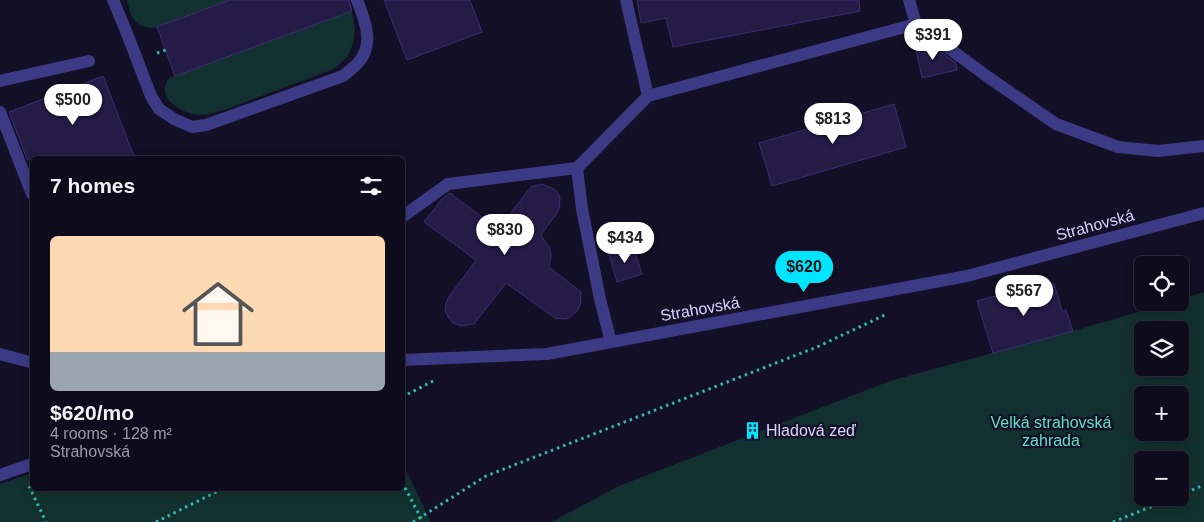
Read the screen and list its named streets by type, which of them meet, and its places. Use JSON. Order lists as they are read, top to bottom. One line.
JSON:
{"streets":{"street":["Strahovská"]},"parks":["Velká strahovská zahrada"],"places":{"building":["Hladová zeď"]},"page":{"price":["$391","$500","$813","$830","$434","$620","$567"],"heading":"7 homes","list":[{"name":"$620/mo","note":"4 rooms · 128 m² · Strahovská"}],"map_buttons":["+","−"]}}
